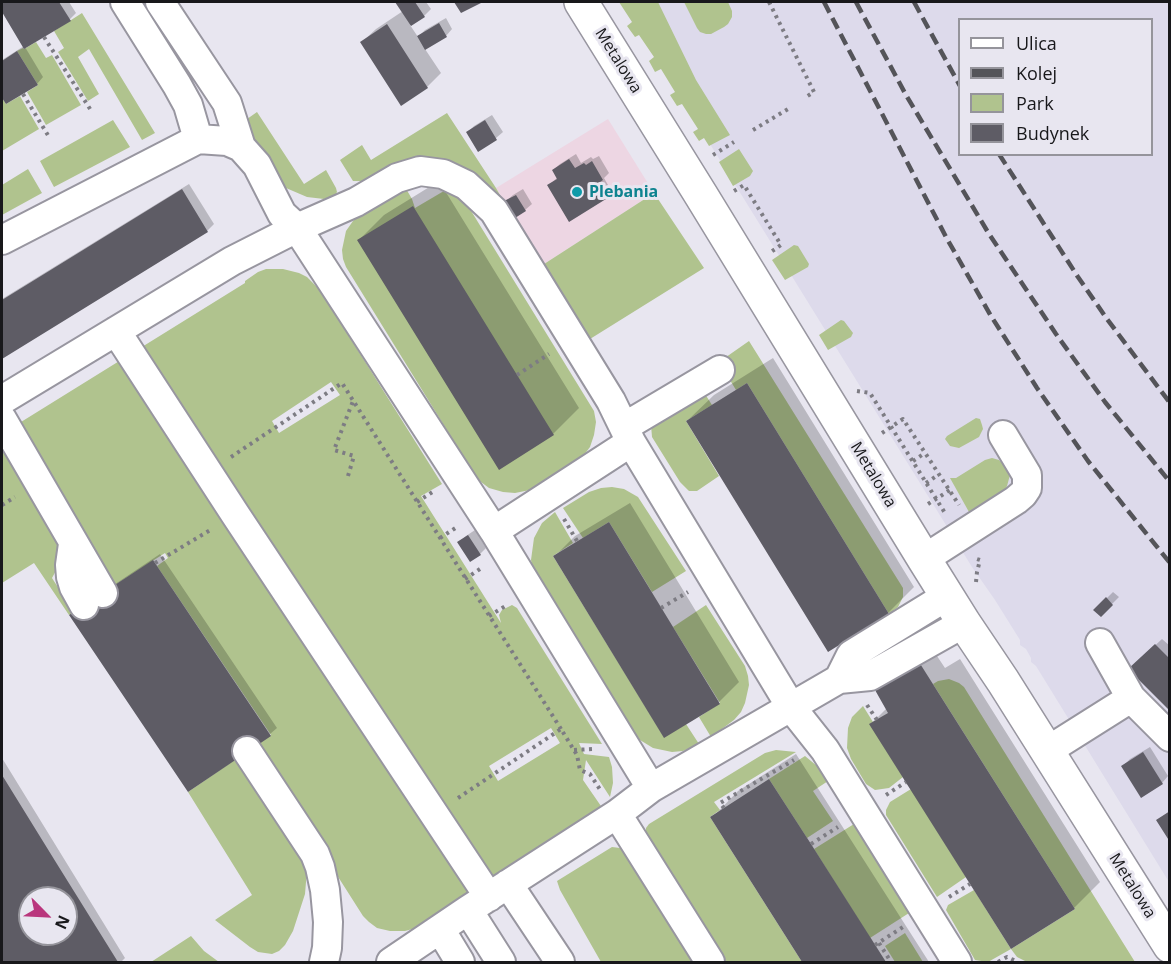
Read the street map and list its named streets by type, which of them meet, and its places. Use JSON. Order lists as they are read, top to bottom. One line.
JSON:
{"streets":{"main road":["Metalowa"]},"places":["Plebania"],"legend":["Ulica","Kolej","Park","Budynek"],"north":"bottom right"}
